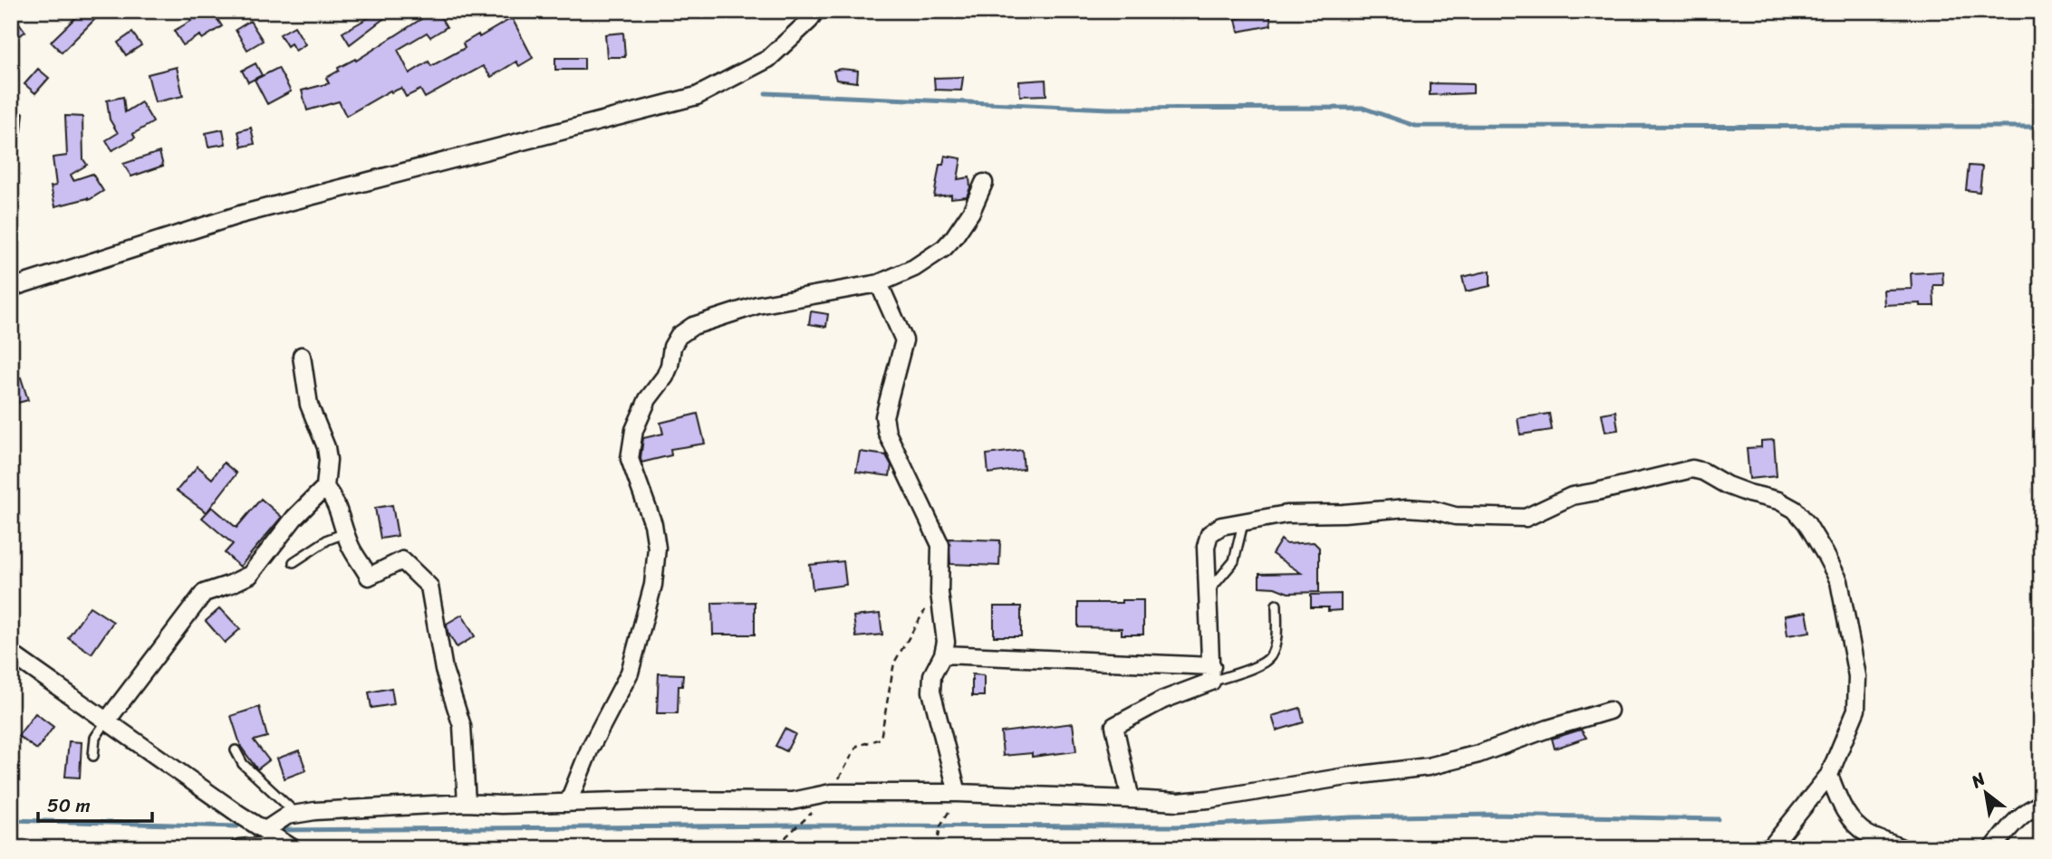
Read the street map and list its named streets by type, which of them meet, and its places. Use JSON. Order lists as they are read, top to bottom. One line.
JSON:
{"scale_bar":"50 m","north":"top left"}
